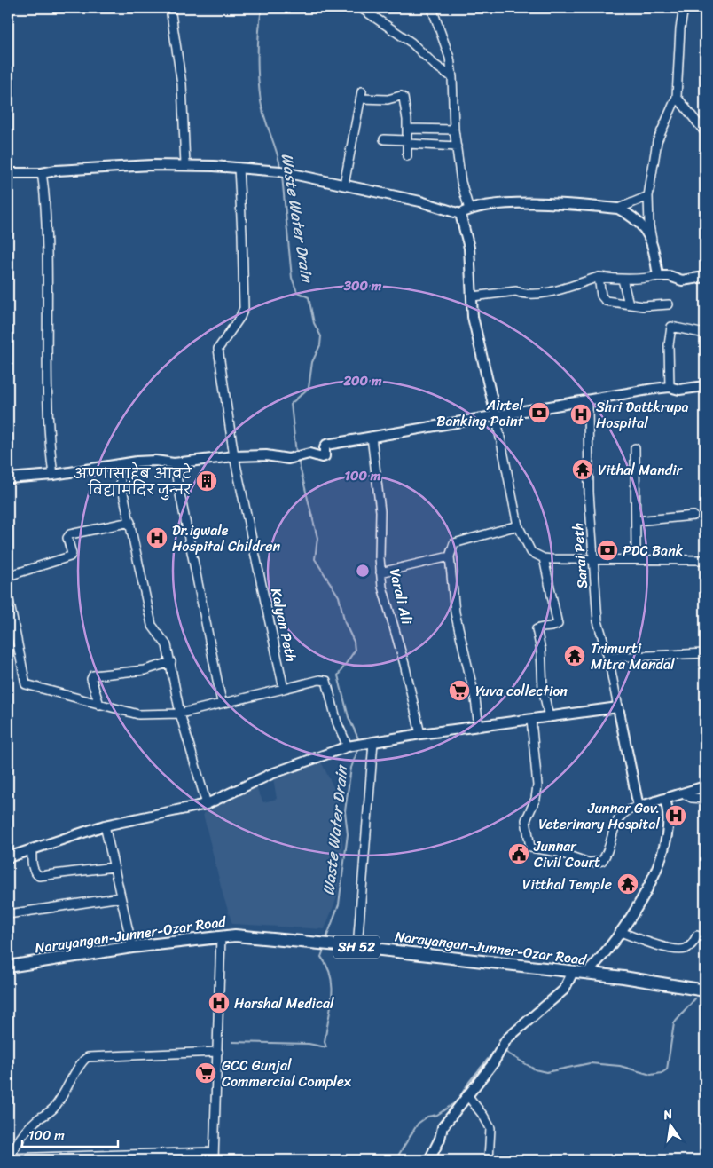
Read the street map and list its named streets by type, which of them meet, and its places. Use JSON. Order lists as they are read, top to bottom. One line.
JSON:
{"streets":{"main road":["Narayangan-Junner-Ozar Road","SH 52"],"street":["Sarai Peth","Varali Ali","Kalyan Peth"]},"water":["Waste Water Drain"],"places":{"bank":["Airtel Banking Point","PDC Bank"],"hospital":["Shri Dattkrupa Hospital","Dr.igwale Hospital Children","Junnar Gov. Veterinary Hospital","Harshal Medical"],"temple":["Vithal Mandir","Trimurti Mitra Mandal","Vitthal Temple"],"building":["अण्णासाहेब आवटे विद्यामंदिर जुन्नर"],"supermarket":["Yuva collection","GCC Gunjal Commercial Complex"],"public building":["Junnar Civil Court"]},"scale_bar":"100 m","north":"top","rings":["300 m","200 m","100 m"]}
